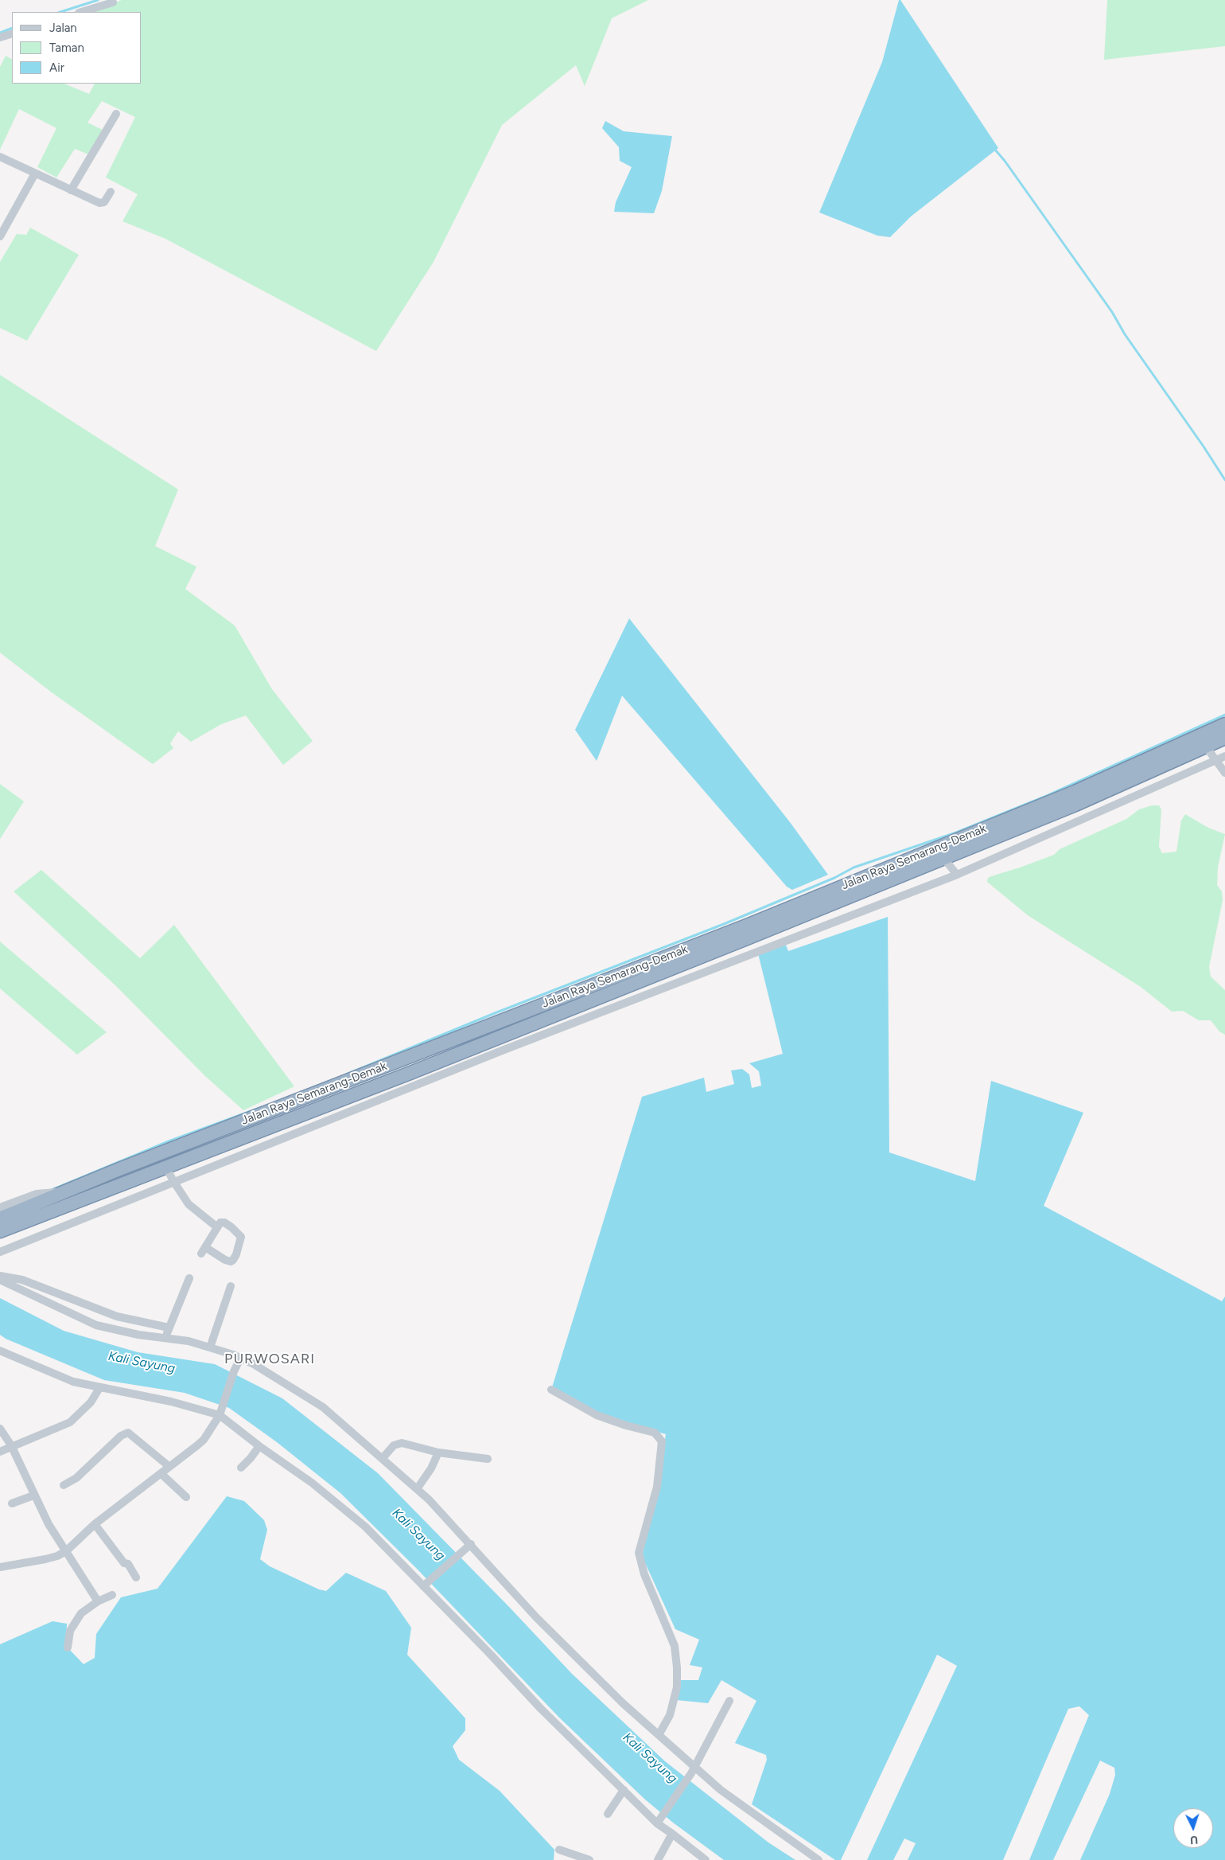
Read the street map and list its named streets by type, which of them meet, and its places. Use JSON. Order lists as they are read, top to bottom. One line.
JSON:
{"streets":{"highway":["Jalan Raya Semarang-Demak"]},"districts":["PURWOSARI"],"water":["Kali Sayung"],"legend":["Jalan","Taman","Air"],"north":"bottom"}
